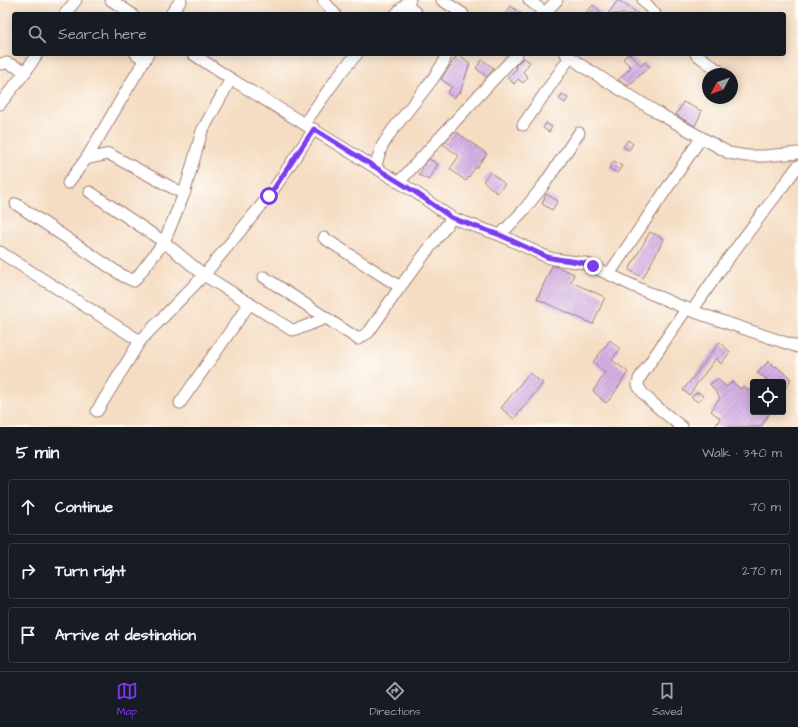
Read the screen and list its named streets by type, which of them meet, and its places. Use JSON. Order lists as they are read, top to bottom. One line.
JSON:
{"north":"bottom left","page":{"search":"Search here","heading":["5 min","Walk · 340 m"],"list":[["Continue","70 m"],["Turn right","270 m"],"Arrive at destination"],"nav":["Map","Directions","Saved"]}}
